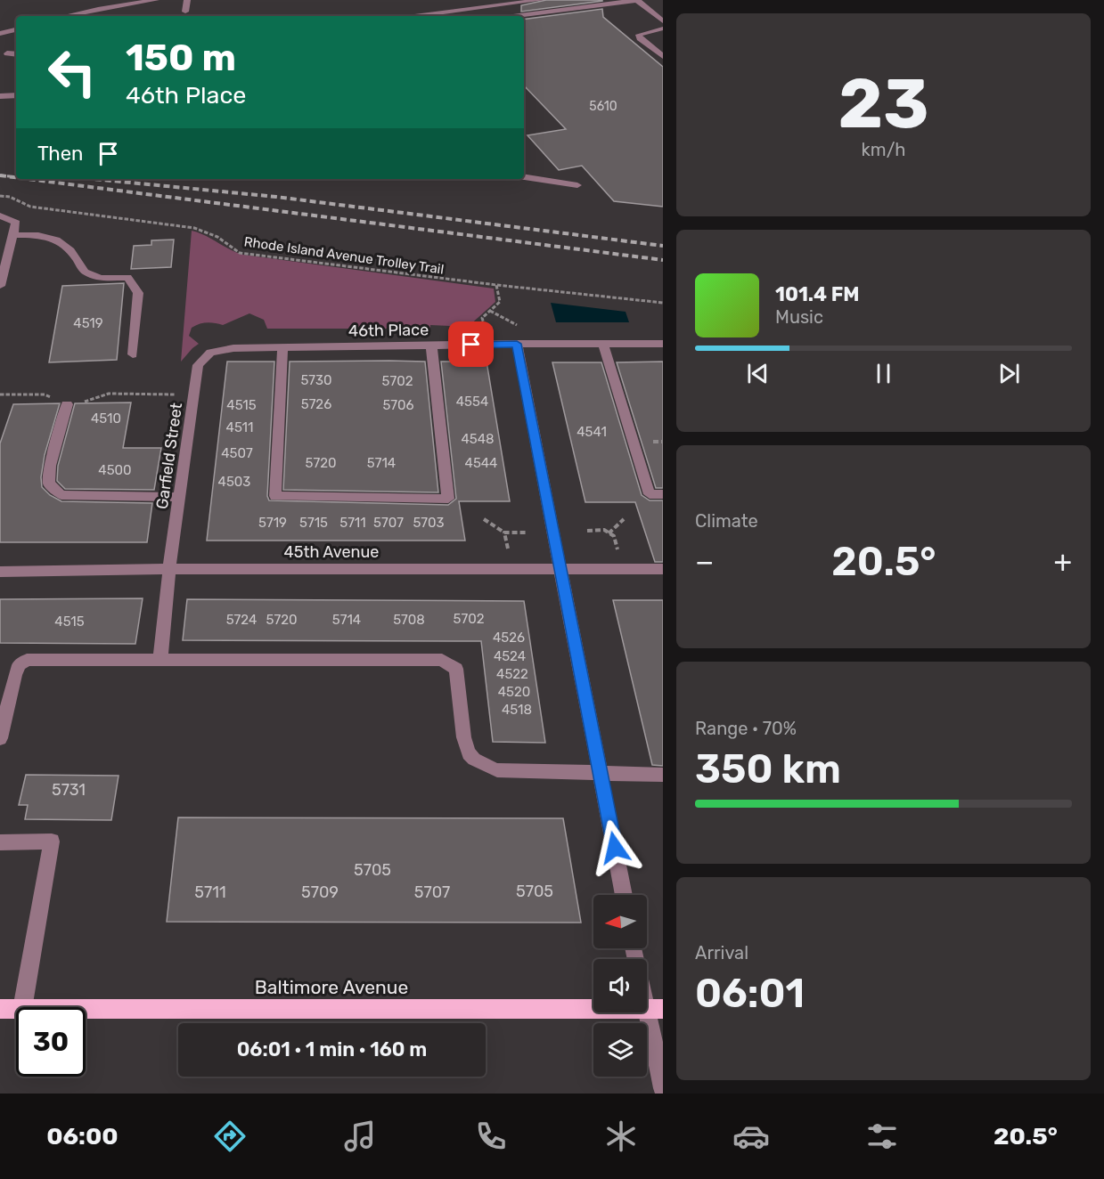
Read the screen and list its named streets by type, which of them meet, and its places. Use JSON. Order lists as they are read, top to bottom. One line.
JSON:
{"streets":{"main road":["Baltimore Avenue"],"street":["46th Place","Garfield Street","45th Avenue"],"path":["Rhode Island Avenue Trolley Trail"]},"crossings":[["46th Place","Garfield Street"],["Garfield Street","45th Avenue"]],"house_numbers":["5610","4519","5730","5702","4554","5726","4515","5706","4510","4511","4541","4548","4507","5720","5714","4544","4500","4503","5719","5715","5711","5707","5703","5702","5724","5720","5714","5708","4515","4526","4524","4522","4520","4518","5731","5705","5705","5711","5709","5707"],"north":"left","page":{"tile":[["23","km/h"],"Climate",["Range · 70%","350 km"],["Arrival","06:01"]],"turn":["150 m","46th Place"],"then":"Then","song":["101.4 FM","Music"],"heat":["−","20.5°","+"],"limit":"30","trip":"06:01 · 1 min · 160 m","tabs":["06:00","20.5°"]}}
